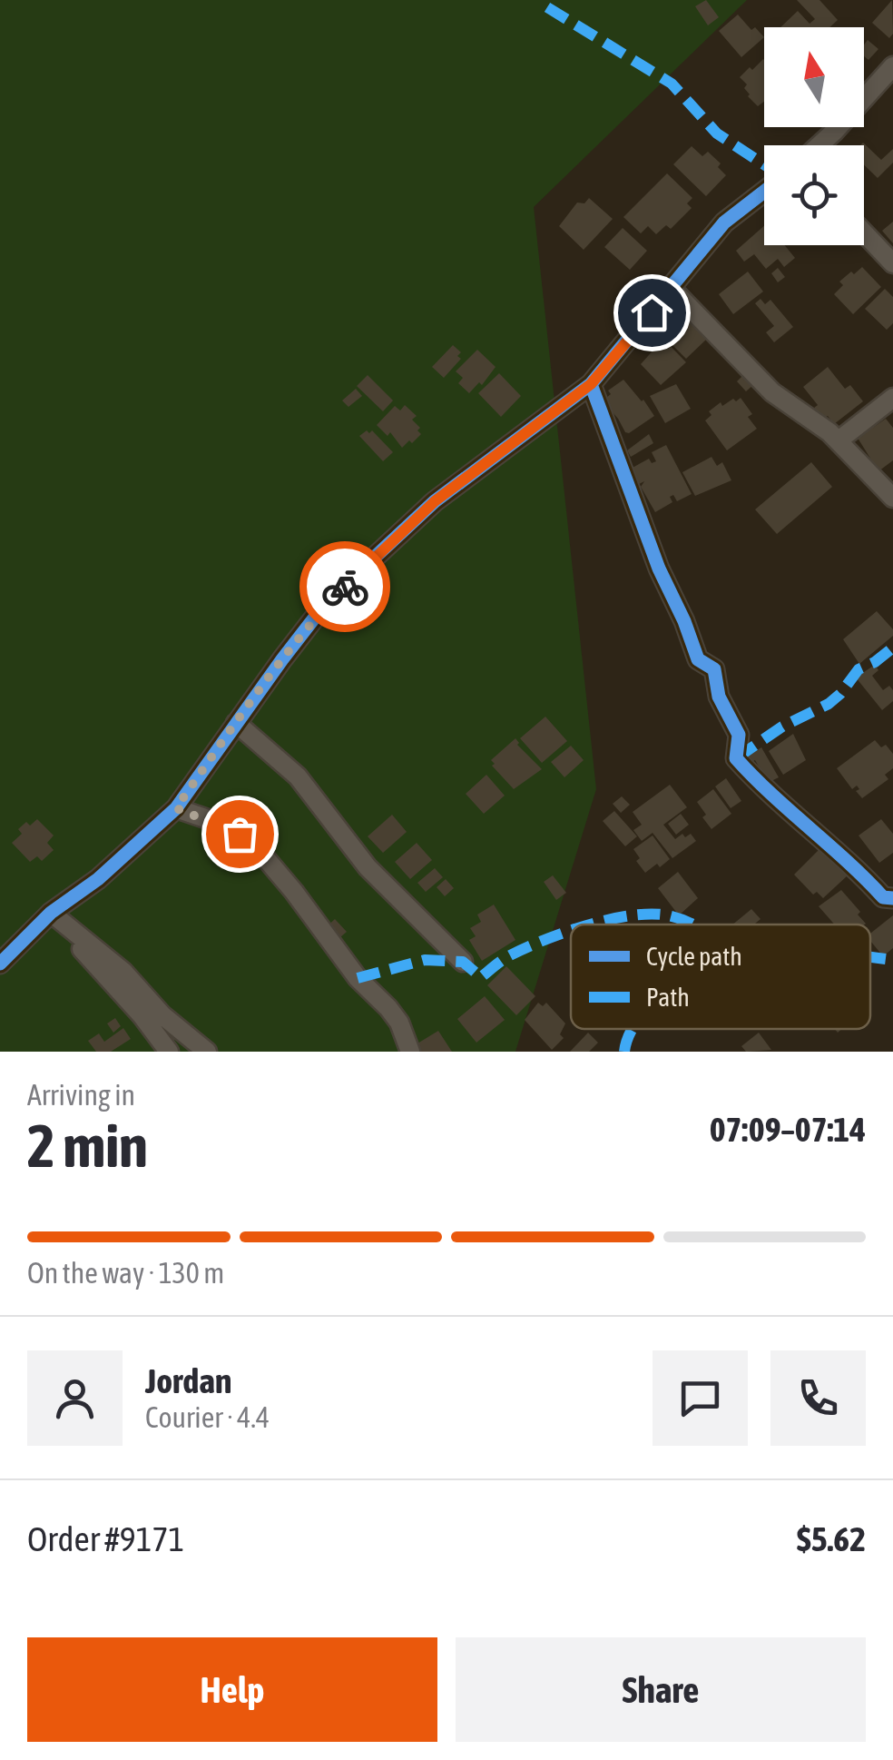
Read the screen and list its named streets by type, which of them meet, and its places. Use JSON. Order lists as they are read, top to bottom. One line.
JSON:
{"legend":["Cycle path","Path"],"north":"top","page":{"heading":["2 min","Arriving in","07:09–07:14"],"panel":["Jordan","Courier · 4.4","Order #9171","$5.62"],"bar":"On the way · 130 m","buttons":["Help","Share"]}}
